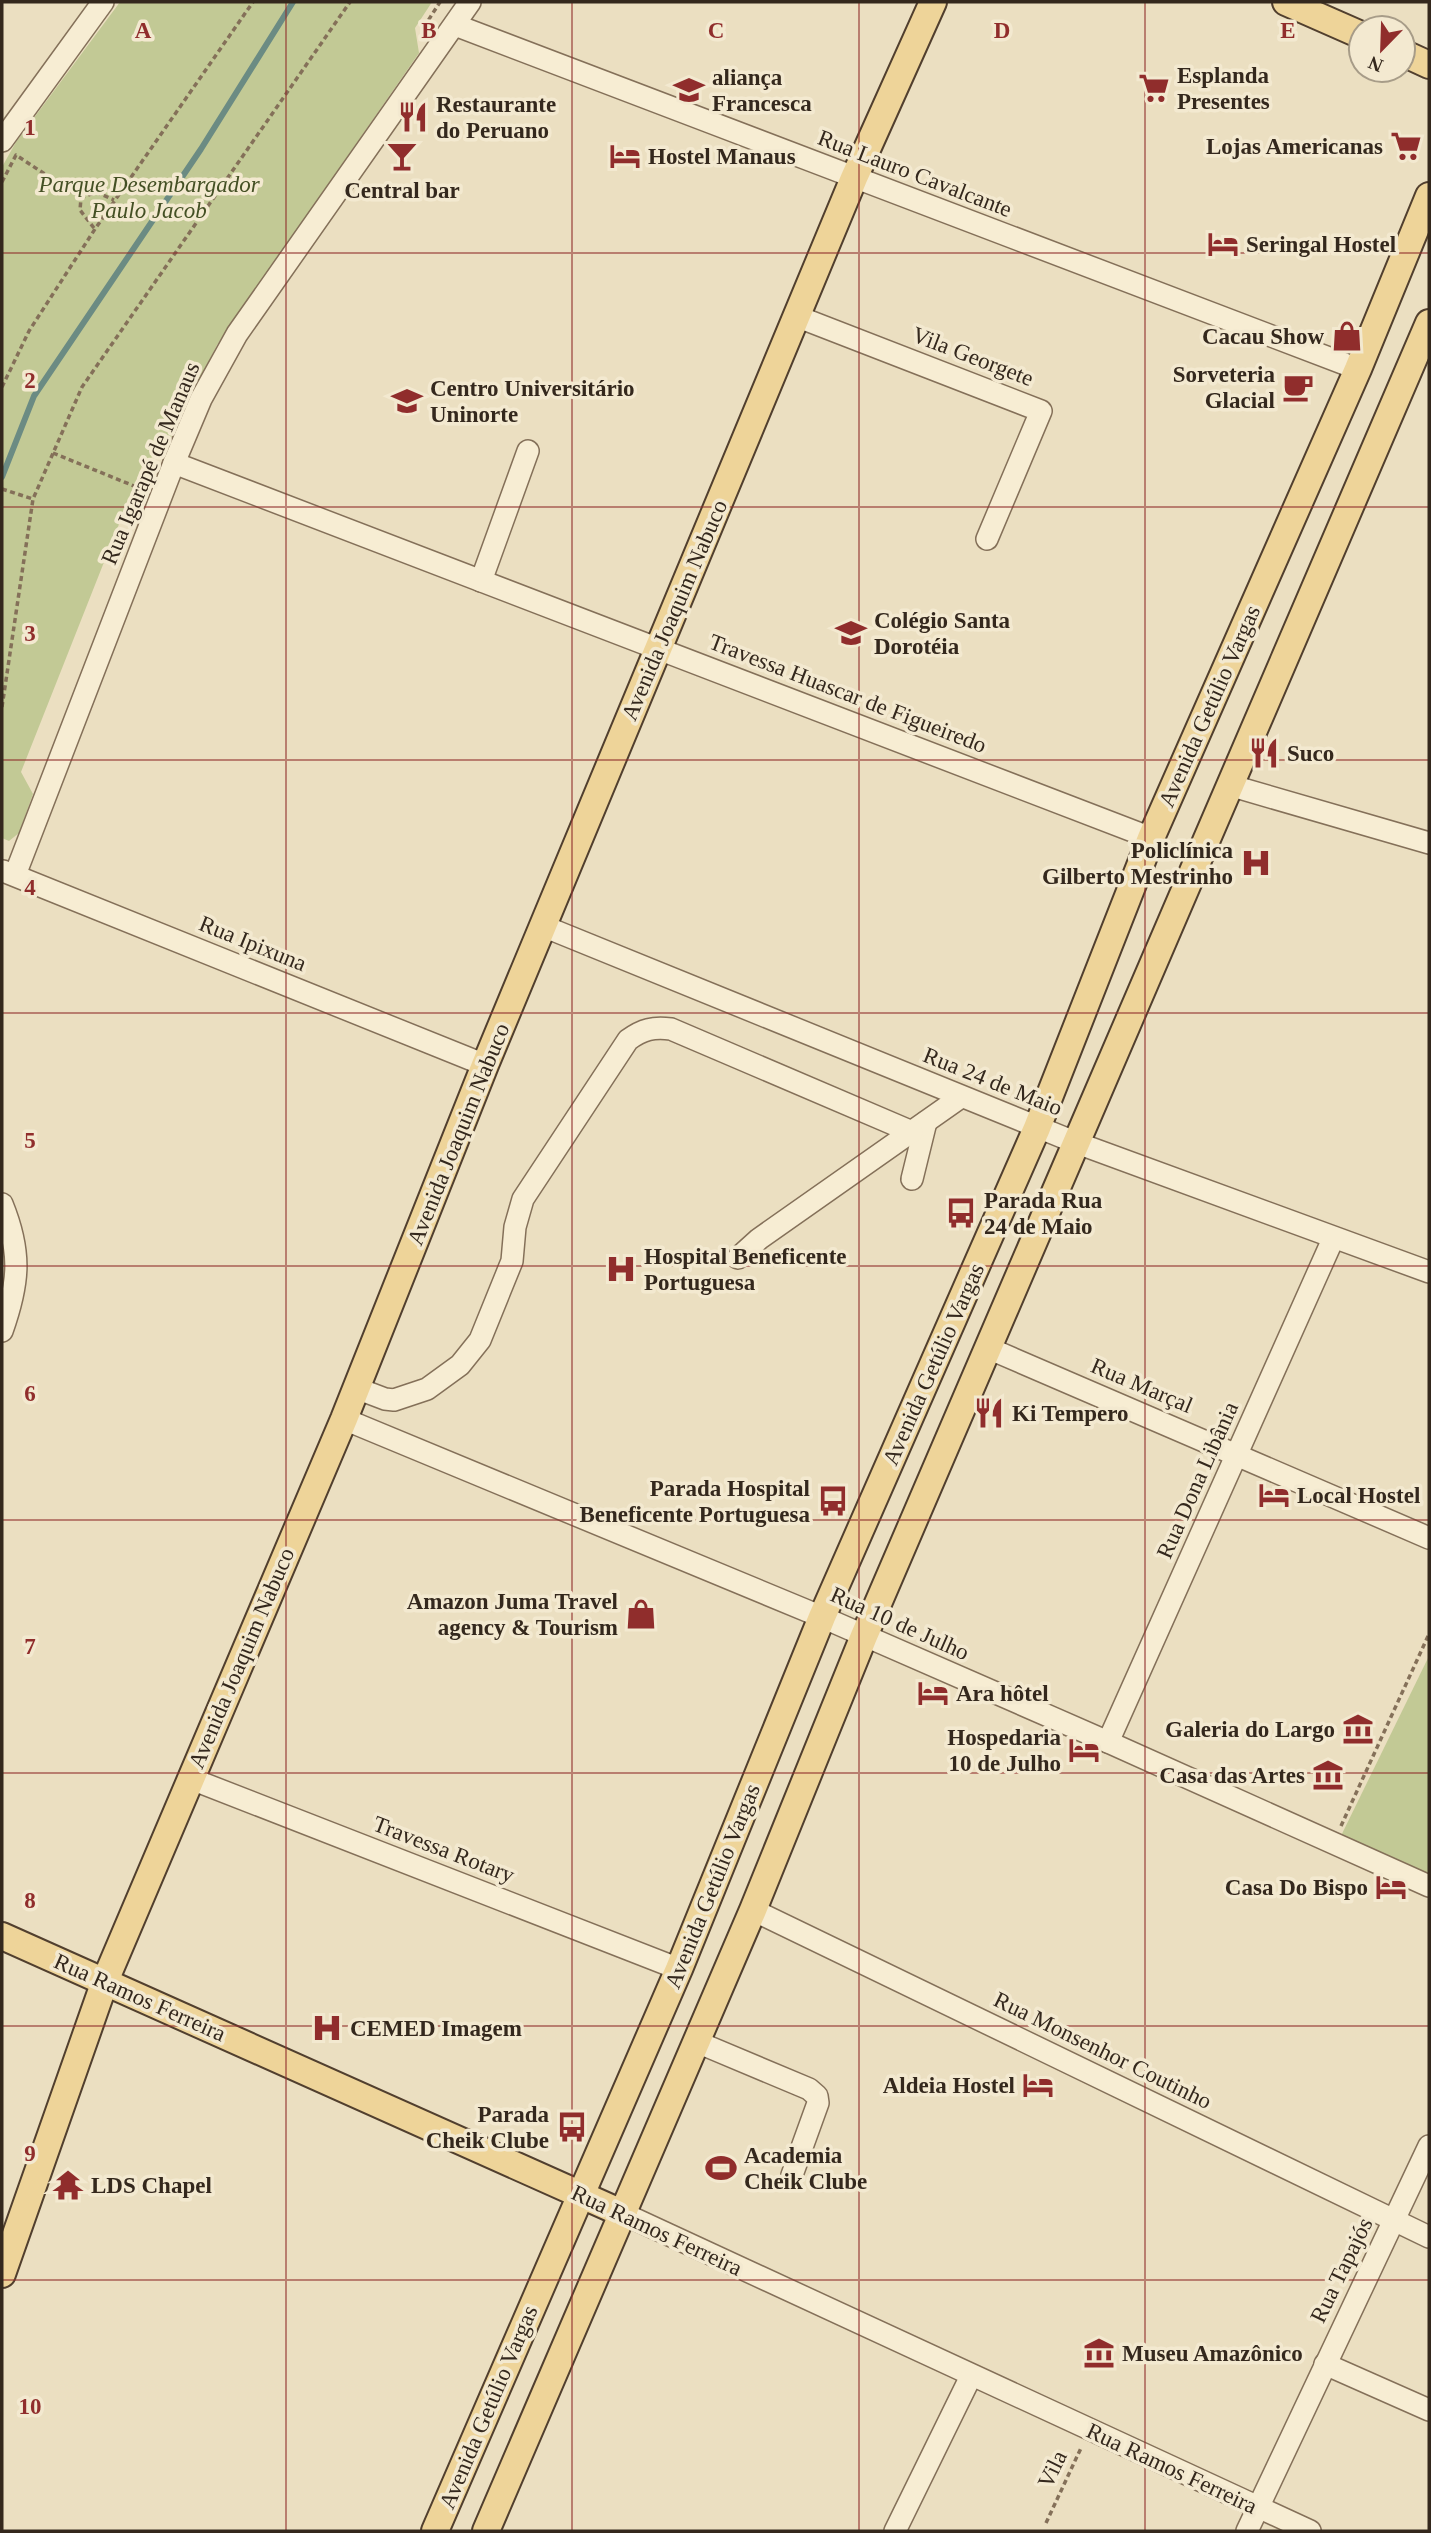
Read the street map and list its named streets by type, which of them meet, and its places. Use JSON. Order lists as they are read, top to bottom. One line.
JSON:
{"streets":{"main road":["Avenida Joaquim Nabuco","Avenida Getúlio Vargas","Rua Ramos Ferreira"],"street":["Rua Lauro Cavalcante","Vila Georgete","Rua Igarapé de Manaus","Travessa Huascar de Figueiredo","Rua Ipixuna","Rua 24 de Maio","Rua Marçal","Rua Dona Libânia","Rua 10 de Julho","Travessa Rotary","Rua Monsenhor Coutinho","Rua Tapajós"],"path":["Vila"]},"crossings":[["Rua Lauro Cavalcante","Rua Igarapé de Manaus"],["Rua Lauro Cavalcante","Avenida Joaquim Nabuco"],["Rua Lauro Cavalcante","Avenida Getúlio Vargas"],["Vila Georgete","Avenida Joaquim Nabuco"],["Rua Igarapé de Manaus","Travessa Huascar de Figueiredo"],["Rua Igarapé de Manaus","Rua Ipixuna"],["Avenida Joaquim Nabuco","Travessa Huascar de Figueiredo"],["Avenida Joaquim Nabuco","Rua Ipixuna"],["Avenida Joaquim Nabuco","Rua 24 de Maio"],["Avenida Joaquim Nabuco","Rua 10 de Julho"],["Avenida Joaquim Nabuco","Travessa Rotary"],["Avenida Joaquim Nabuco","Rua Ramos Ferreira"],["Travessa Huascar de Figueiredo","Avenida Getúlio Vargas"],["Avenida Getúlio Vargas","Rua 24 de Maio"],["Avenida Getúlio Vargas","Rua Marçal"],["Avenida Getúlio Vargas","Rua 10 de Julho"],["Avenida Getúlio Vargas","Travessa Rotary"],["Avenida Getúlio Vargas","Rua Ramos Ferreira"],["Avenida Getúlio Vargas","Rua Monsenhor Coutinho"],["Rua 24 de Maio","Rua Dona Libânia"],["Rua Marçal","Rua Dona Libânia"],["Rua Dona Libânia","Rua 10 de Julho"],["Rua Ramos Ferreira","Rua Tapajós"],["Rua Ramos Ferreira","Vila"],["Rua Monsenhor Coutinho","Rua Tapajós"]],"parks":["Parque Desembargador Paulo Jacob"],"places":{"supermarket":["Esplanda Presentes","Lojas Americanas"],"school or university":["aliança Francesca","Centro Universitário Uninorte","Colégio Santa Dorotéia"],"restaurant":["Restaurante do Peruano","Suco","Ki Tempero"],"bar":["Central bar"],"hotel":["Hostel Manaus","Seringal Hostel","Local Hostel","Ara hôtel","Hospedaria 10 de Julho","Casa Do Bispo","Aldeia Hostel"],"shop":["Cacau Show","Amazon Juma Travel agency & Tourism"],"cafe":["Sorveteria Glacial"],"hospital":["Policlínica Gilberto Mestrinho","Hospital Beneficente Portuguesa","CEMED Imagem"],"bus stop":["Parada Rua 24 de Maio","Parada Hospital Beneficente Portuguesa","Parada Cheik Clube"],"museum":["Galeria do Largo","Casa das Artes","Museu Amazônico"],"sports":["Academia Cheik Clube"],"temple":["LDS Chapel"]},"north":"bottom left","grid":{"columns":["A","B","C","D","E"],"rows":["1","2","3","4","5","6","7","8","9","10"]}}
